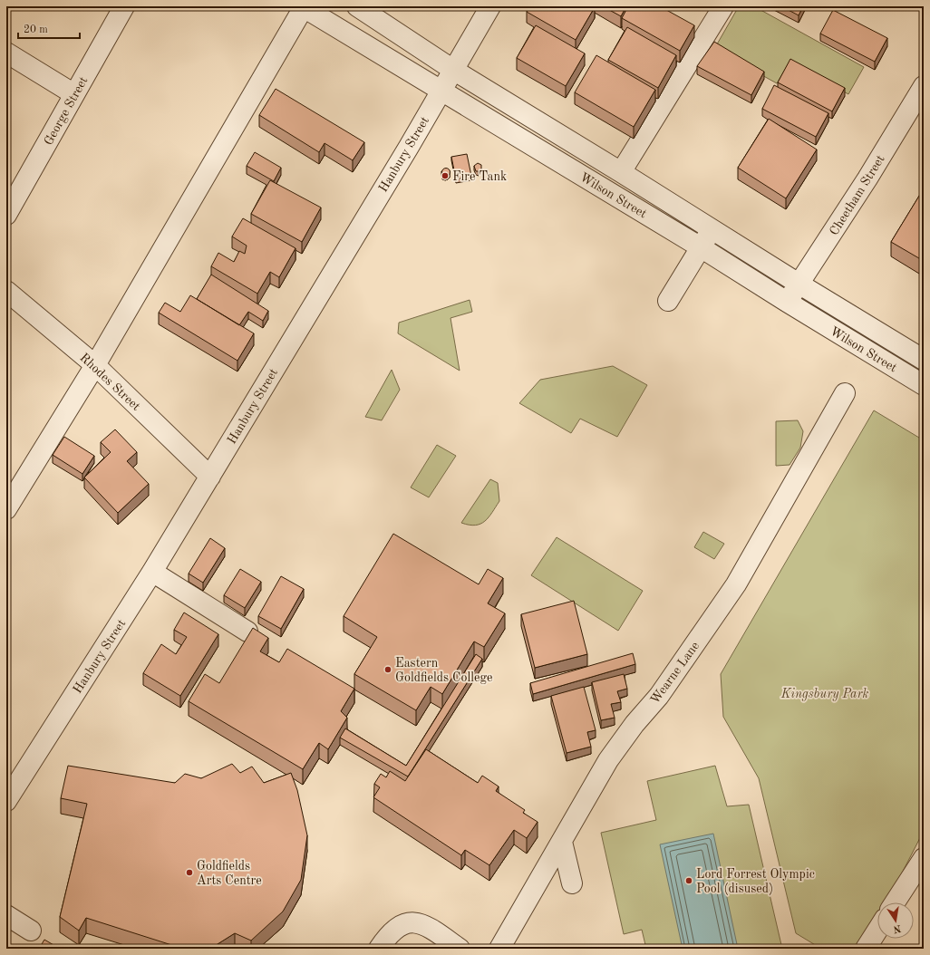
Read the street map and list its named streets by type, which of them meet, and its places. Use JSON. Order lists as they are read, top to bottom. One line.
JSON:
{"streets":{"street":["George Street","Hanbury Street","Wilson Street","Cheetham Street","Rhodes Street","Wearne Lane"]},"crossings":[["Hanbury Street","Wilson Street"],["Hanbury Street","Rhodes Street"],["Wilson Street","Cheetham Street"]],"parks":["Kingsbury Park"],"places":["Fire Tank","Eastern Goldfields College","Goldfields Arts Centre","Lord Forrest Olympic Pool (disused)"],"scale_bar":"20 m","north":"bottom"}
